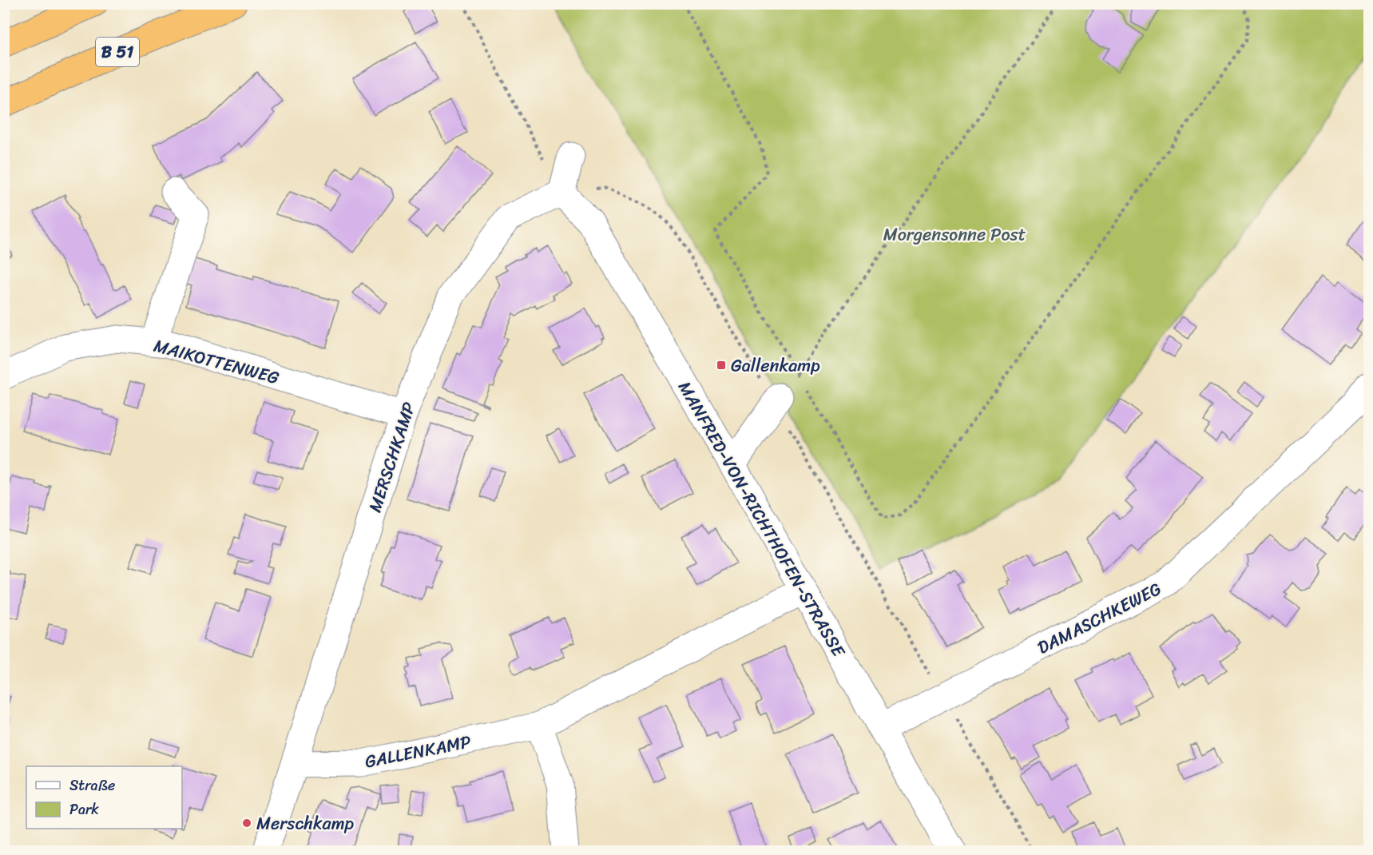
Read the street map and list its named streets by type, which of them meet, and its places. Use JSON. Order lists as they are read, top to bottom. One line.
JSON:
{"streets":{"highway":["B 51"],"street":["MAIKOTTENWEG","MERSCHKAMP","MANFRED-VON-RICHTHOFEN-STRASSE","DAMASCHKEWEG","GALLENKAMP"]},"crossings":[["MAIKOTTENWEG","MERSCHKAMP"],["MERSCHKAMP","MANFRED-VON-RICHTHOFEN-STRASSE"],["MERSCHKAMP","GALLENKAMP"],["MANFRED-VON-RICHTHOFEN-STRASSE","DAMASCHKEWEG"],["MANFRED-VON-RICHTHOFEN-STRASSE","GALLENKAMP"]],"parks":["Morgensonne Post"],"places":{"transit":["Gallenkamp"],"other":["Merschkamp"]},"legend":["Straße","Park"]}
